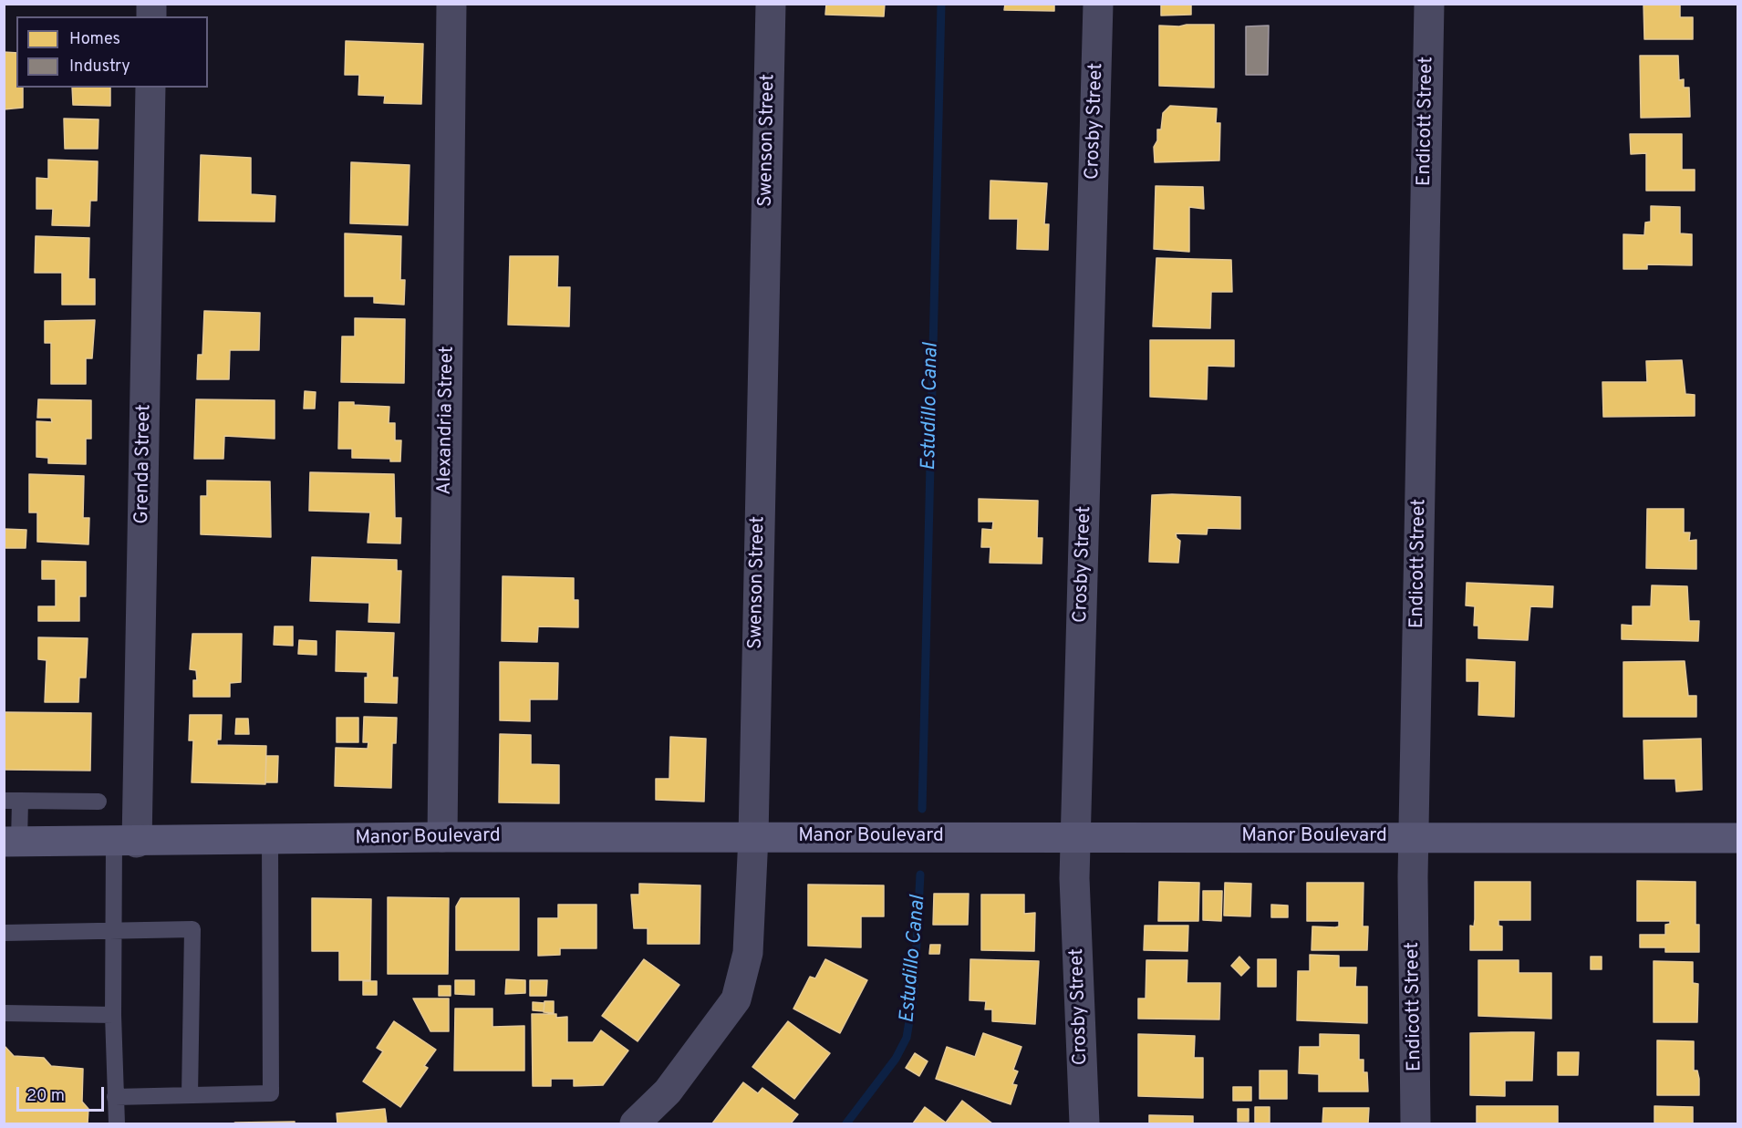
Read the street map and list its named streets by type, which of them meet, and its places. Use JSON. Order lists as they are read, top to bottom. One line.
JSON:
{"streets":{"street":["Crosby Street","Endicott Street","Swenson Street","Alexandria Street","Grenda Street","Manor Boulevard"]},"crossings":[["Crosby Street","Manor Boulevard"],["Endicott Street","Manor Boulevard"],["Swenson Street","Manor Boulevard"],["Alexandria Street","Manor Boulevard"],["Grenda Street","Manor Boulevard"]],"water":["Estudillo Canal"],"legend":["Homes","Industry"],"scale_bar":"20 m"}
